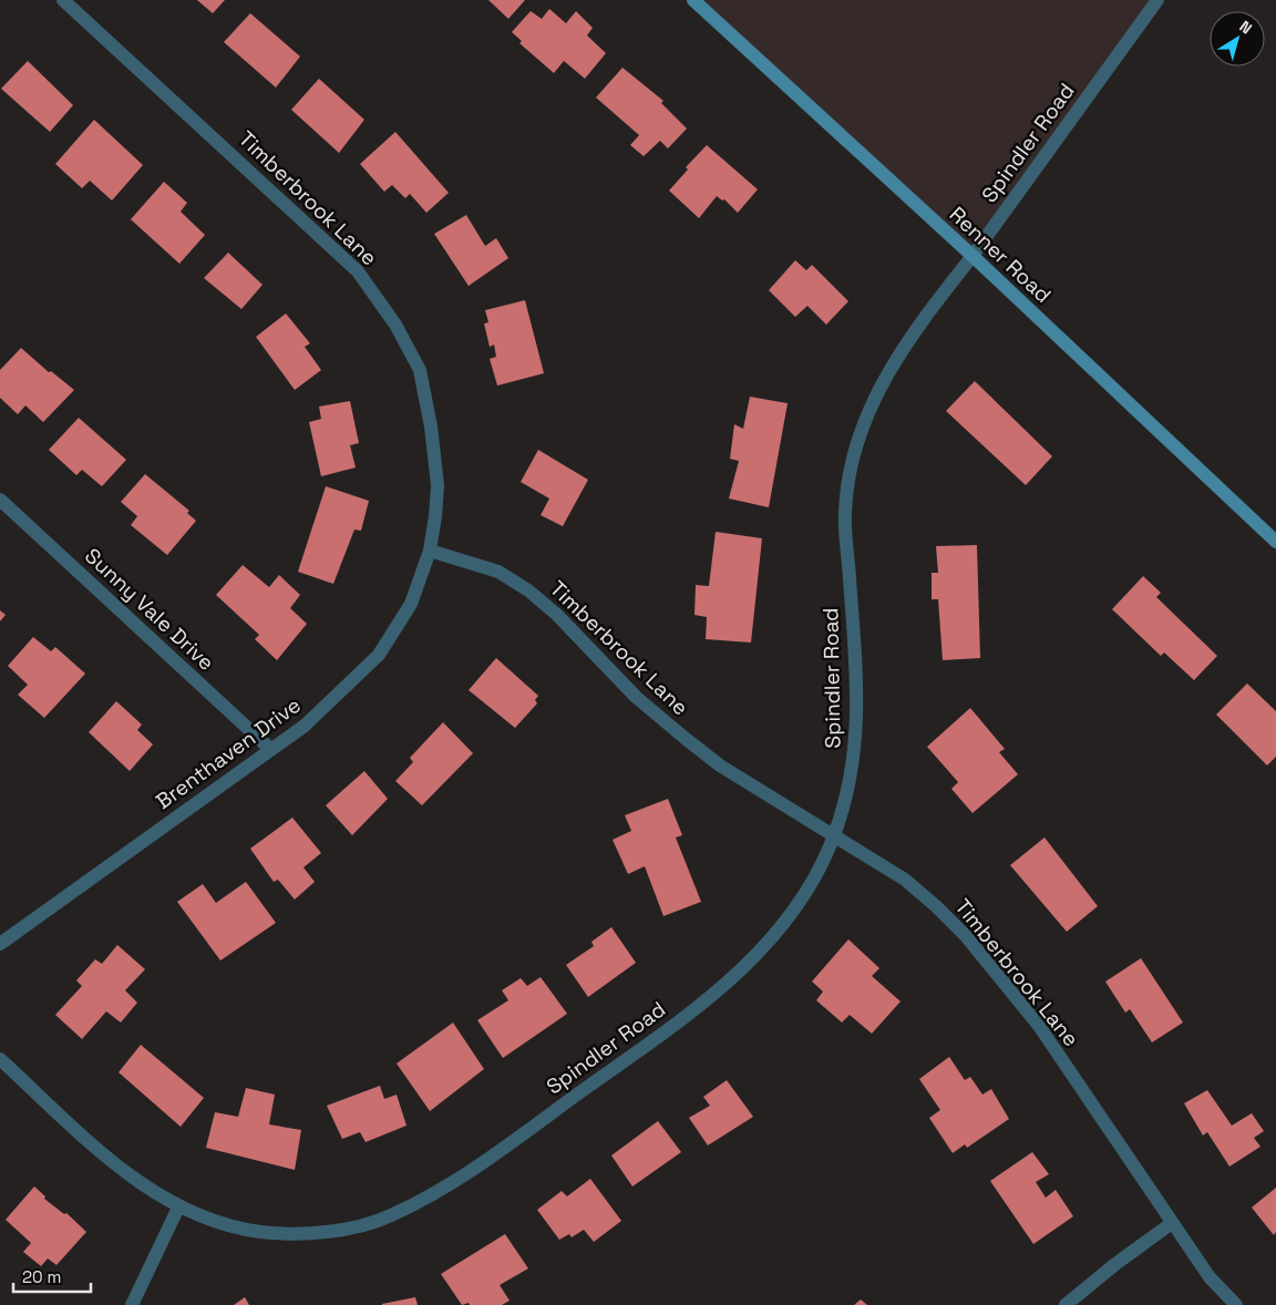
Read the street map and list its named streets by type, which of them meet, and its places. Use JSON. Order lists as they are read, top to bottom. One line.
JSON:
{"streets":{"main road":["Renner Road"],"street":["Spindler Road","Timberbrook Lane","Sunny Vale Drive","Brenthaven Drive"]},"crossings":[["Spindler Road","Timberbrook Lane"],["Spindler Road","Renner Road"],["Timberbrook Lane","Brenthaven Drive"],["Sunny Vale Drive","Brenthaven Drive"]],"scale_bar":"20 m","north":"top right"}
